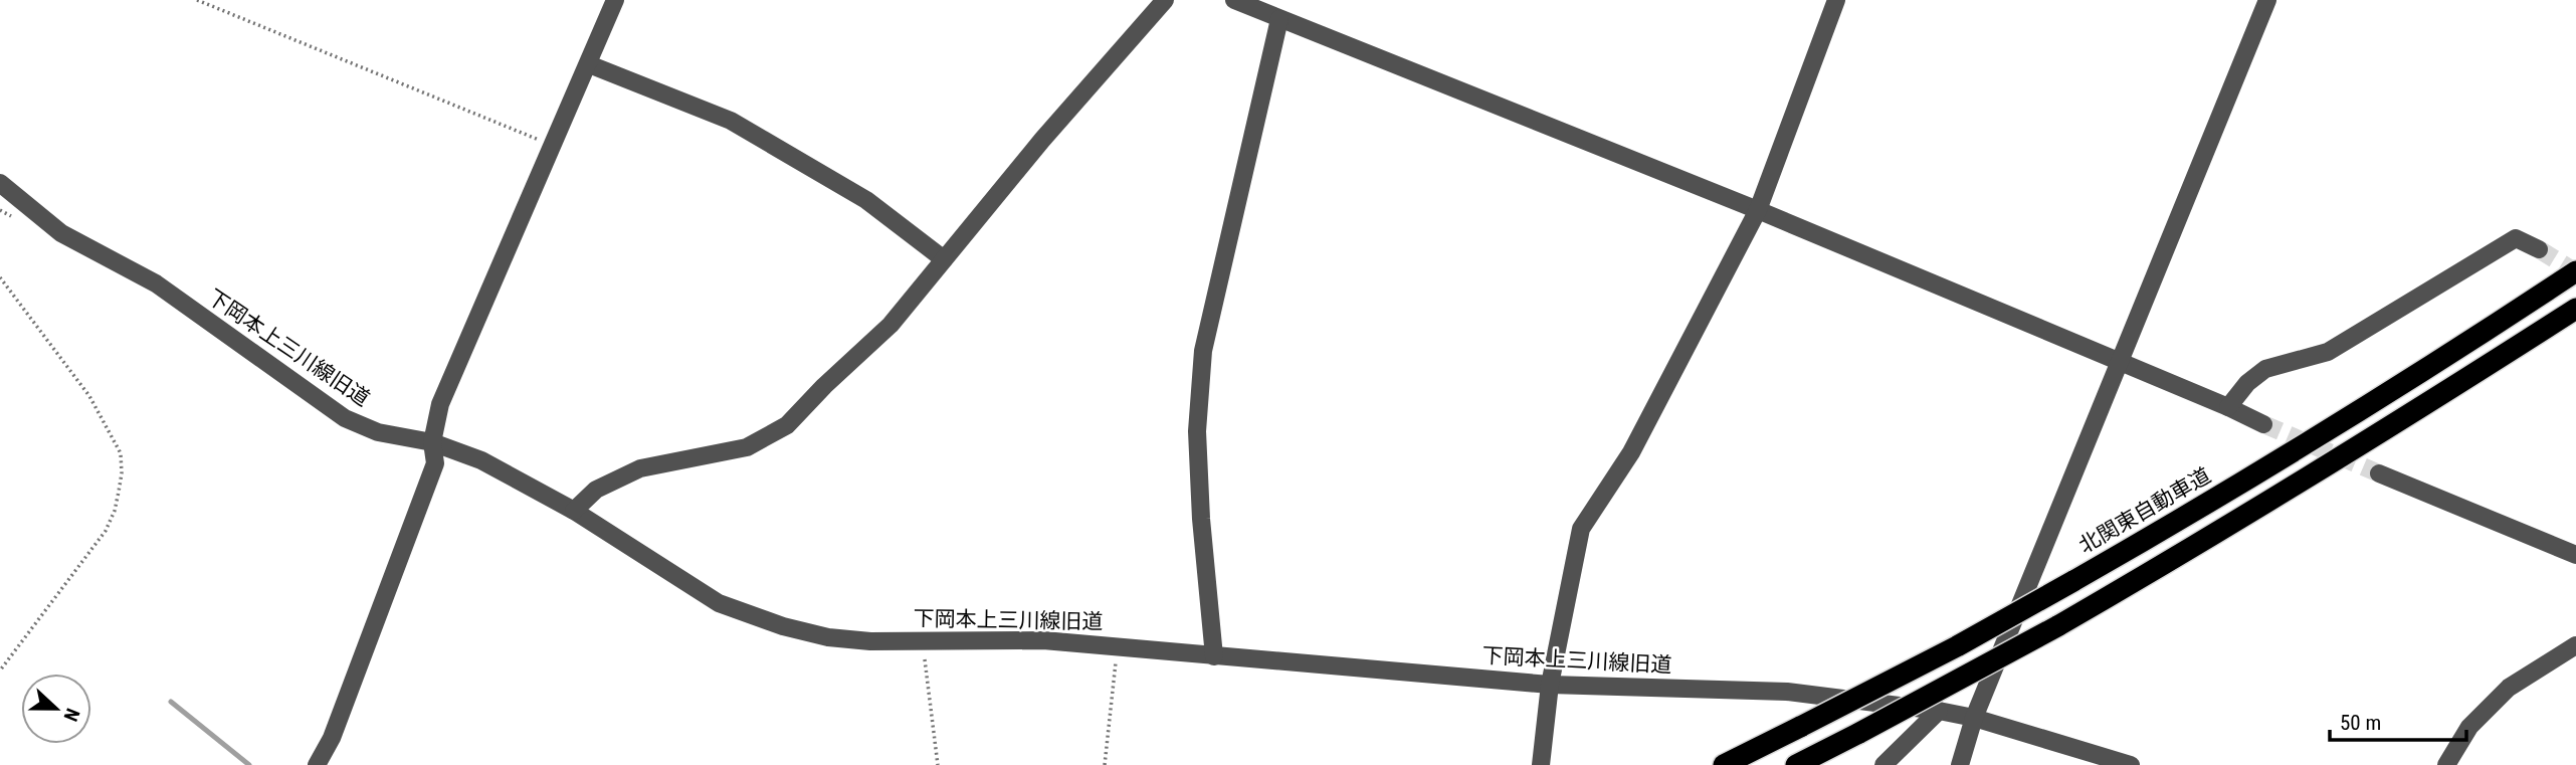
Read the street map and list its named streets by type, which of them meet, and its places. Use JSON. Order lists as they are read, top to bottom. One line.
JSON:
{"streets":{"highway":["北関東自動車道"],"street":["下岡本上三川線旧道"]},"scale_bar":"50 m","north":"right"}
